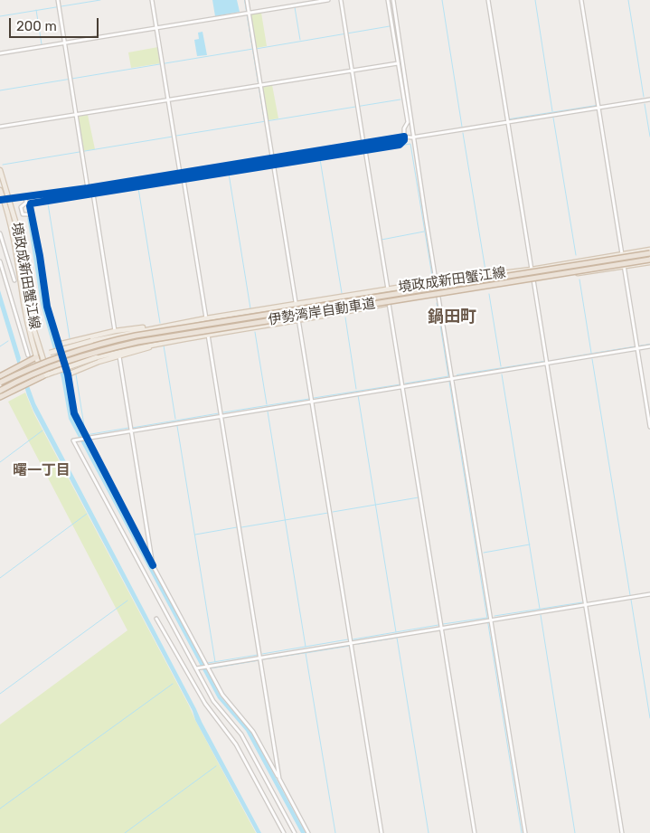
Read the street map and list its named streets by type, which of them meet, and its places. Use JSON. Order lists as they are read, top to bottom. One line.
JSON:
{"streets":{"highway":["伊勢湾岸自動車道"],"main road":["境政成新田蟹江線"]},"crossings":[["境政成新田蟹江線","伊勢湾岸自動車道"]],"districts":["鍋田町","曙一丁目"],"scale_bar":"200 m"}
